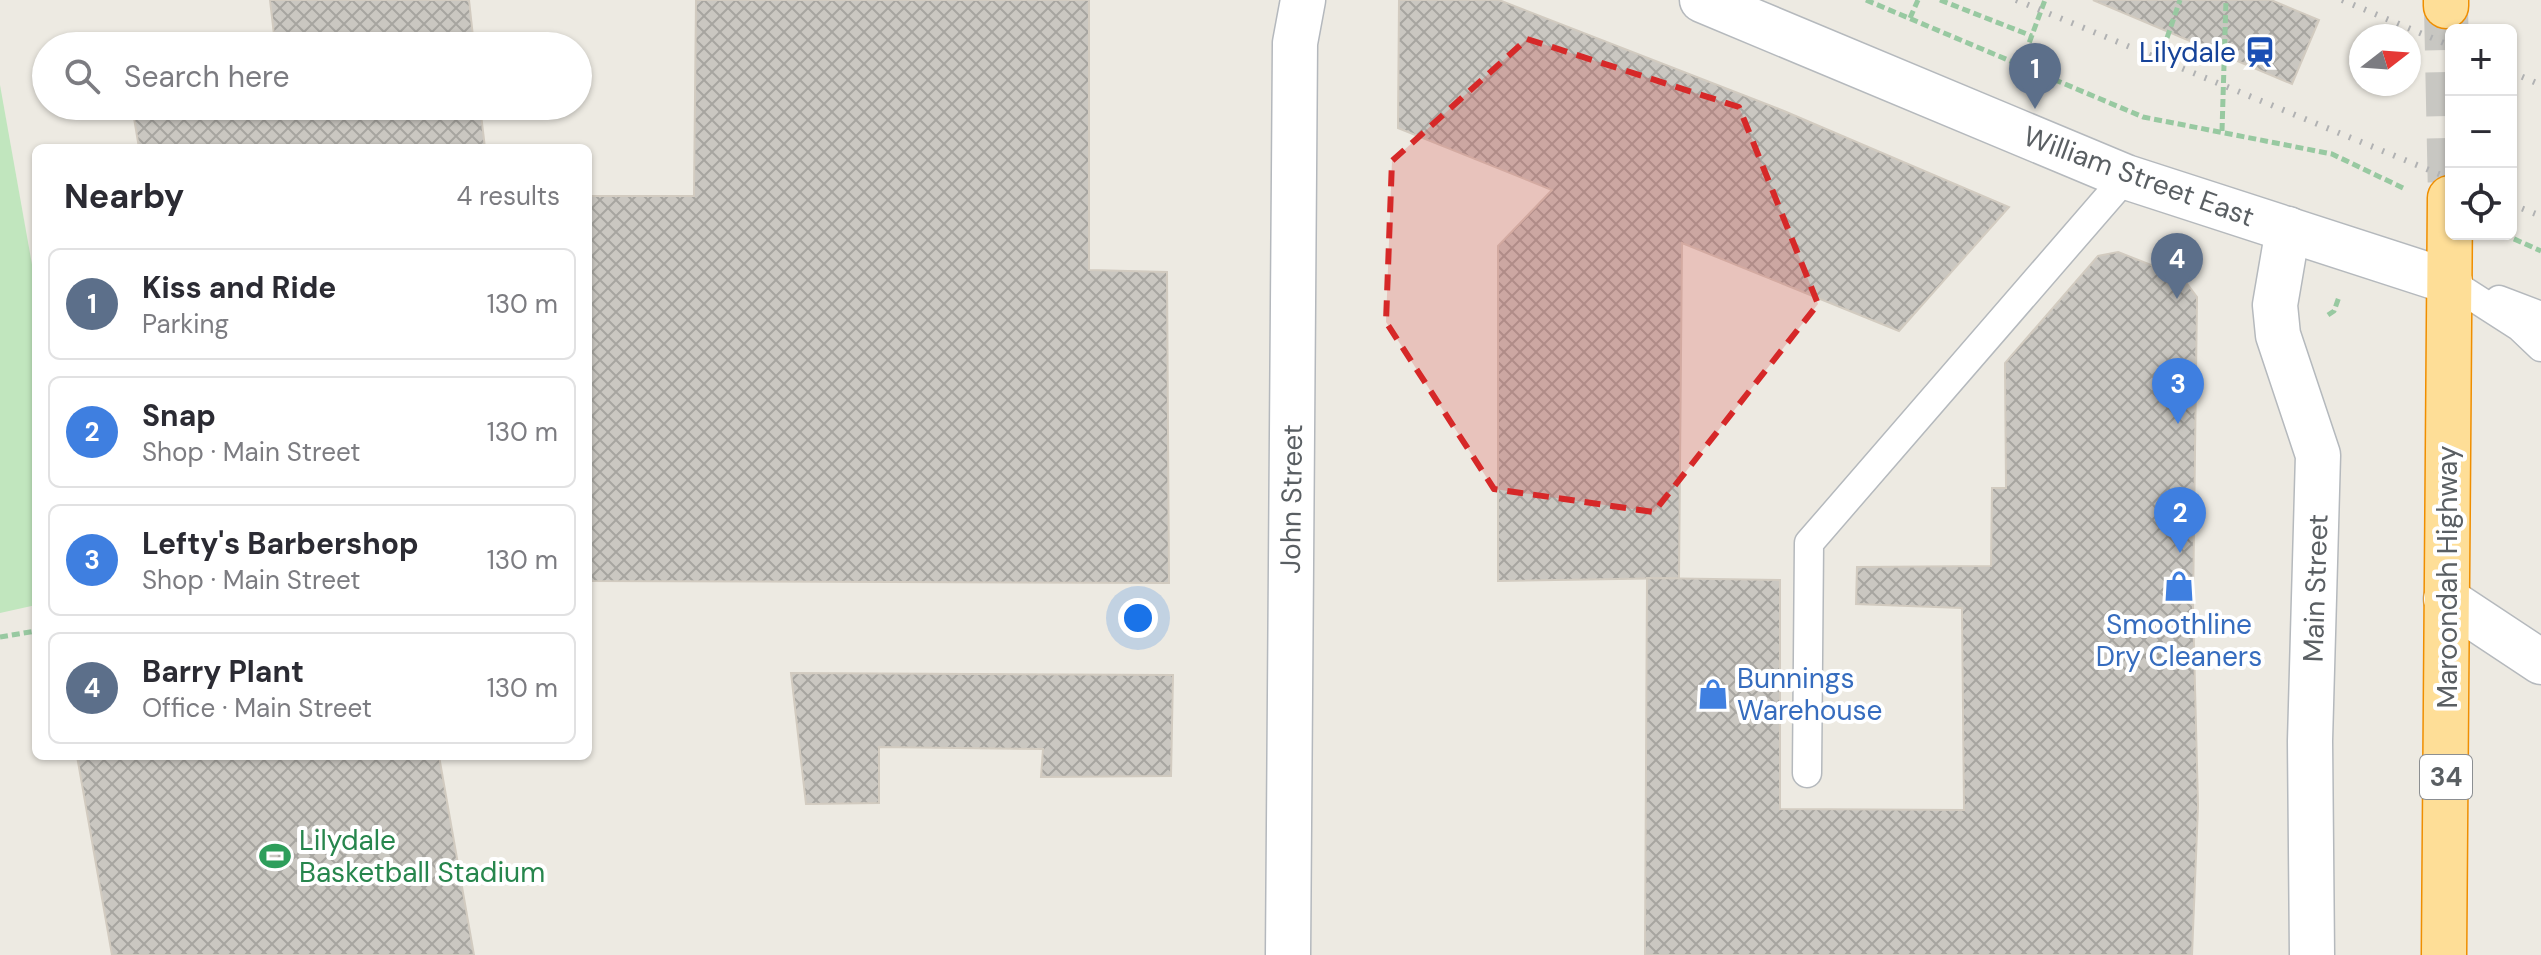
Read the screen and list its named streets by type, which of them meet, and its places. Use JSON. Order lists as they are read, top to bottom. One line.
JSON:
{"streets":{"highway":["Maroondah Highway","34"],"street":["William Street East","John Street","Main Street"]},"crossings":[["William Street East","Maroondah Highway"],["William Street East","Main Street"]],"places":{"station":["Lilydale"],"shop":["Smoothline Dry Cleaners","Bunnings Warehouse"],"sports":["Lilydale Basketball Stadium"]},"north":"right","page":{"map_buttons":["+","−"],"search":"Search here","pins":["1","4","3","2"],"heading":["Nearby","4 results"],"list":[{"mark":"1","name":"Kiss and Ride","note":"Parking","value":"130 m"},{"mark":"2","name":"Snap","note":"Shop · Main Street","value":"130 m"},{"mark":"3","name":"Lefty's Barbershop","note":"Shop · Main Street","value":"130 m"},{"mark":"4","name":"Barry Plant","note":"Office · Main Street","value":"130 m"}]}}
